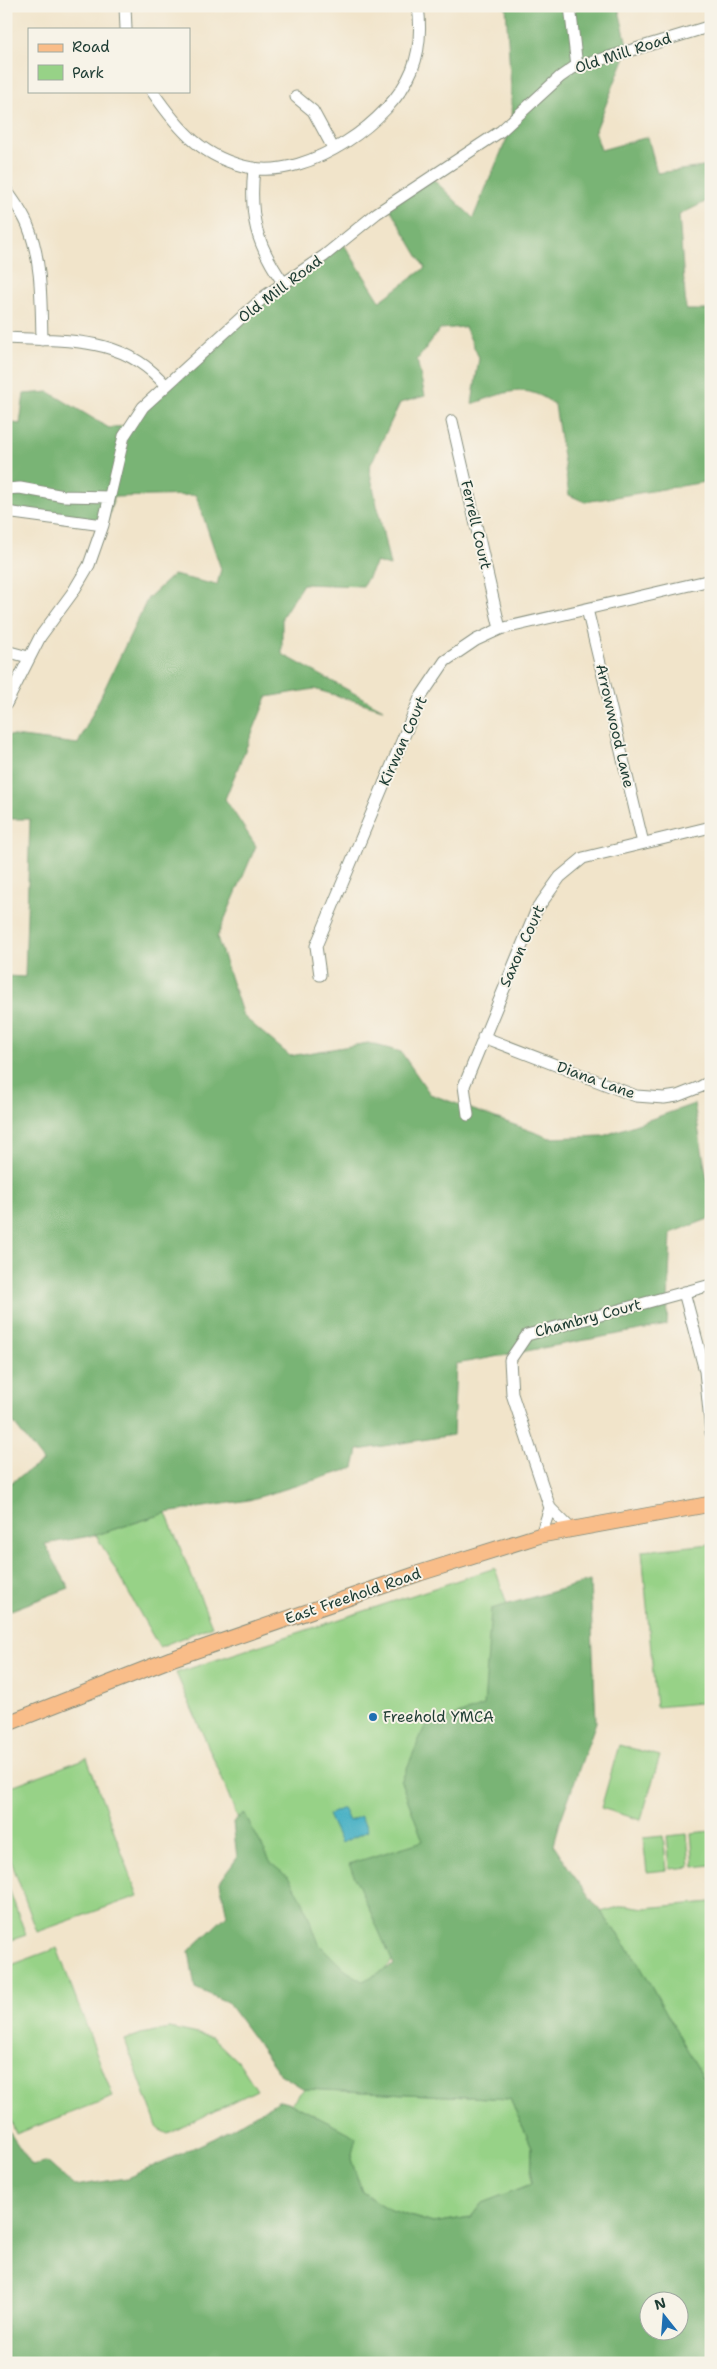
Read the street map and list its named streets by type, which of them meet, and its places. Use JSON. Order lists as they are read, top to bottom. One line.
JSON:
{"streets":{"main road":["East Freehold Road"],"street":["Old Mill Road","Ferrell Court","Arrowwood Lane","Kirwan Court","Saxon Court","Diana Lane","Chambry Court"]},"crossings":[["Ferrell Court","Kirwan Court"],["Arrowwood Lane","Kirwan Court"],["Arrowwood Lane","Saxon Court"],["Saxon Court","Diana Lane"],["Chambry Court","East Freehold Road"]],"places":["Freehold YMCA"],"legend":["Road","Park"],"north":"top"}
